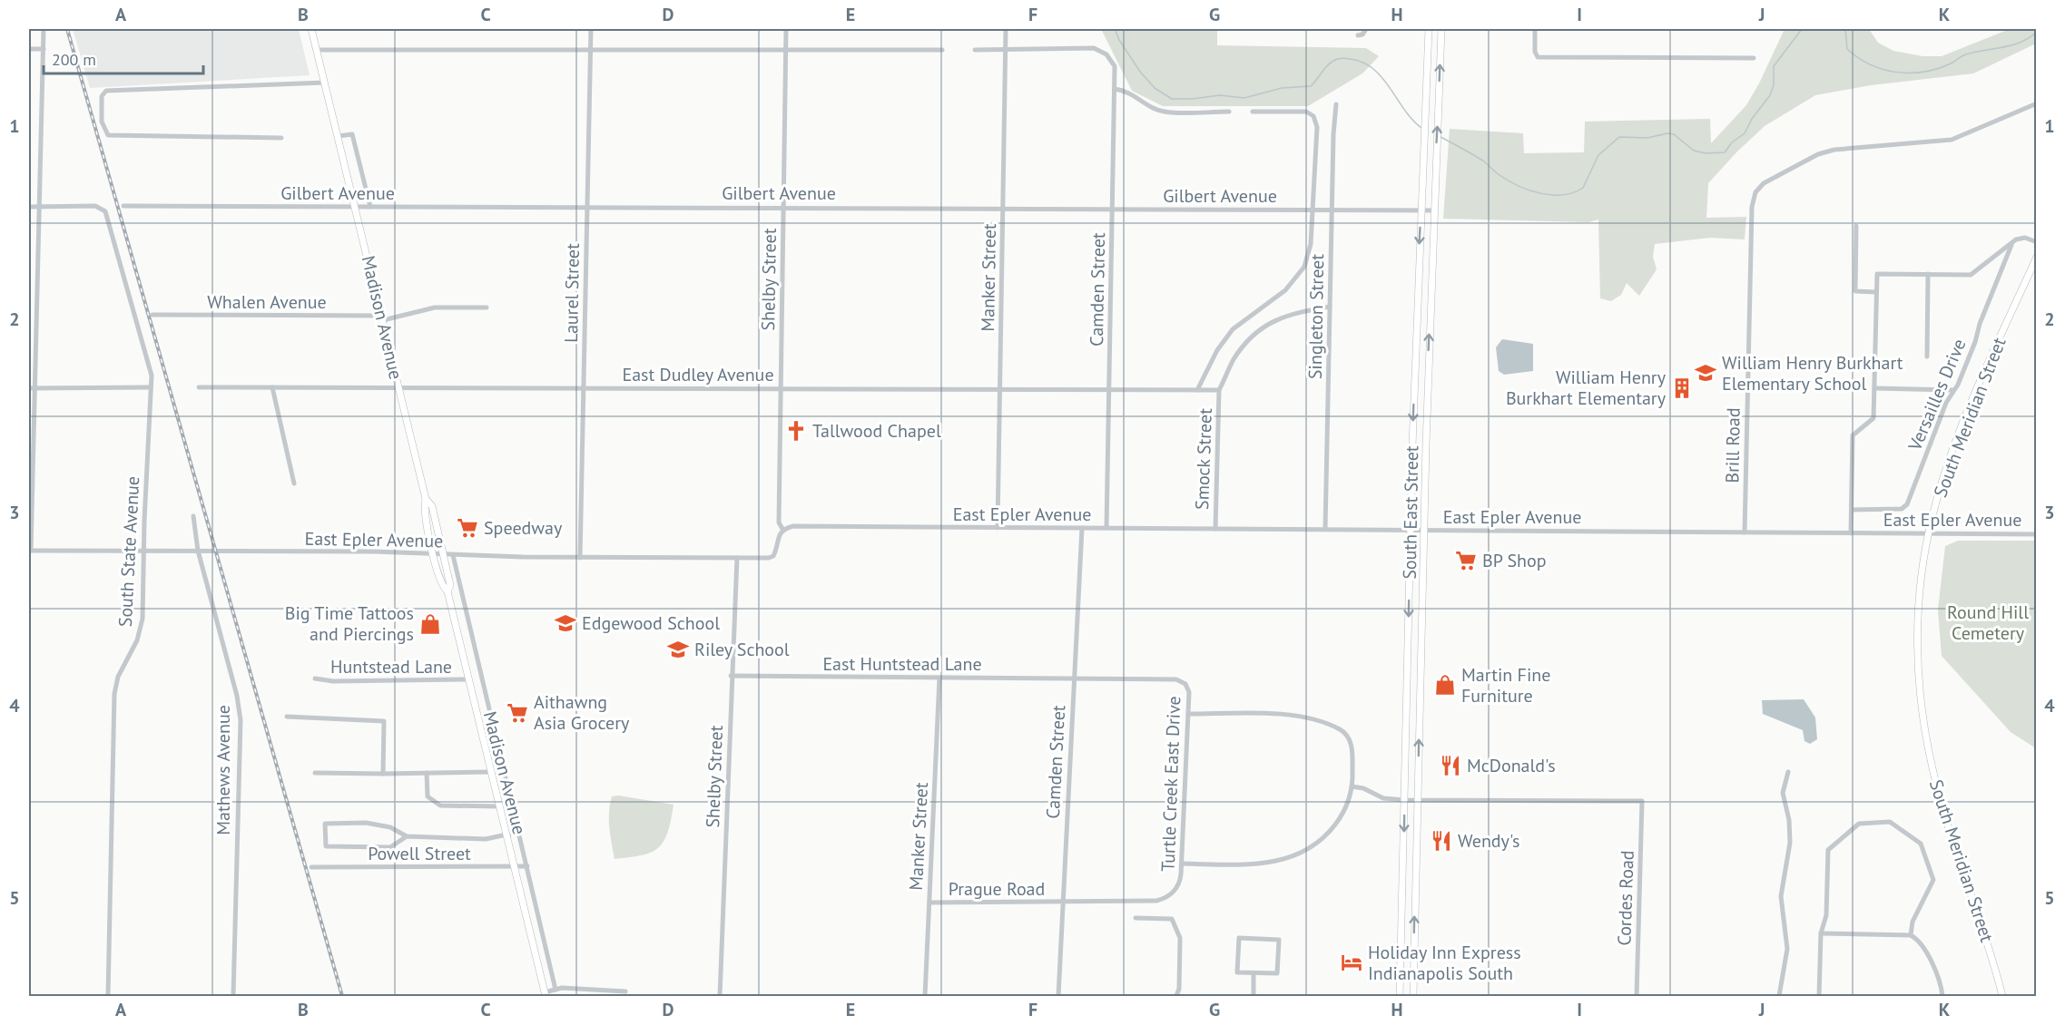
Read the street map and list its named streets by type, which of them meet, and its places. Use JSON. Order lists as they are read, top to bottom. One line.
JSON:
{"streets":{"main road":["Madison Avenue","South Meridian Street","South East Street"],"street":["Gilbert Avenue","Manker Street","Shelby Street","Camden Street","Laurel Street","Whalen Avenue","Singleton Street","East Dudley Avenue","Versailles Drive","Brill Road","Smock Street","East Epler Avenue","South State Avenue","East Huntstead Lane","Huntstead Lane","Mathews Avenue","Turtle Creek East Drive","Powell Street","Prague Road","Cordes Road"]},"crossings":[["Gilbert Avenue","Manker Street"],["Gilbert Avenue","Shelby Street"],["Gilbert Avenue","Camden Street"],["Gilbert Avenue","Laurel Street"],["Gilbert Avenue","Singleton Street"],["Gilbert Avenue","Madison Avenue"],["Gilbert Avenue","South East Street"],["Manker Street","Camden Street"],["Manker Street","East Dudley Avenue"],["Manker Street","East Epler Avenue"],["Manker Street","East Huntstead Lane"],["Manker Street","Prague Road"],["Shelby Street","East Dudley Avenue"],["Shelby Street","East Epler Avenue"],["Shelby Street","East Huntstead Lane"],["Camden Street","East Dudley Avenue"],["Camden Street","East Epler Avenue"],["Camden Street","East Huntstead Lane"],["Camden Street","Turtle Creek East Drive"],["Camden Street","Prague Road"],["Laurel Street","East Dudley Avenue"],["Laurel Street","East Epler Avenue"],["Whalen Avenue","Madison Avenue"],["Singleton Street","East Epler Avenue"],["Madison Avenue","East Dudley Avenue"],["Madison Avenue","East Epler Avenue"],["Madison Avenue","Huntstead Lane"],["Madison Avenue","Powell Street"],["East Dudley Avenue","Smock Street"],["South Meridian Street","East Epler Avenue"],["Brill Road","East Epler Avenue"],["Smock Street","East Epler Avenue"],["South East Street","East Epler Avenue"],["South East Street","Cordes Road"],["East Epler Avenue","South State Avenue"],["East Epler Avenue","Mathews Avenue"],["East Huntstead Lane","Turtle Creek East Drive"],["Turtle Creek East Drive","Prague Road"]],"parks":["Round Hill Cemetery"],"places":{"school or university":["William Henry Burkhart Elementary School","Edgewood School","Riley School"],"building":["William Henry Burkhart Elementary"],"church":["Tallwood Chapel"],"supermarket":["Speedway","BP Shop","Aithawng Asia Grocery"],"shop":["Big Time Tattoos and Piercings","Martin Fine Furniture"],"restaurant":["McDonald's","Wendy's"],"hotel":["Holiday Inn Express Indianapolis South"]},"scale_bar":"200 m","grid":{"columns":["A","B","C","D","E","F","G","H","I","J","K"],"rows":["1","2","3","4","5"]}}
